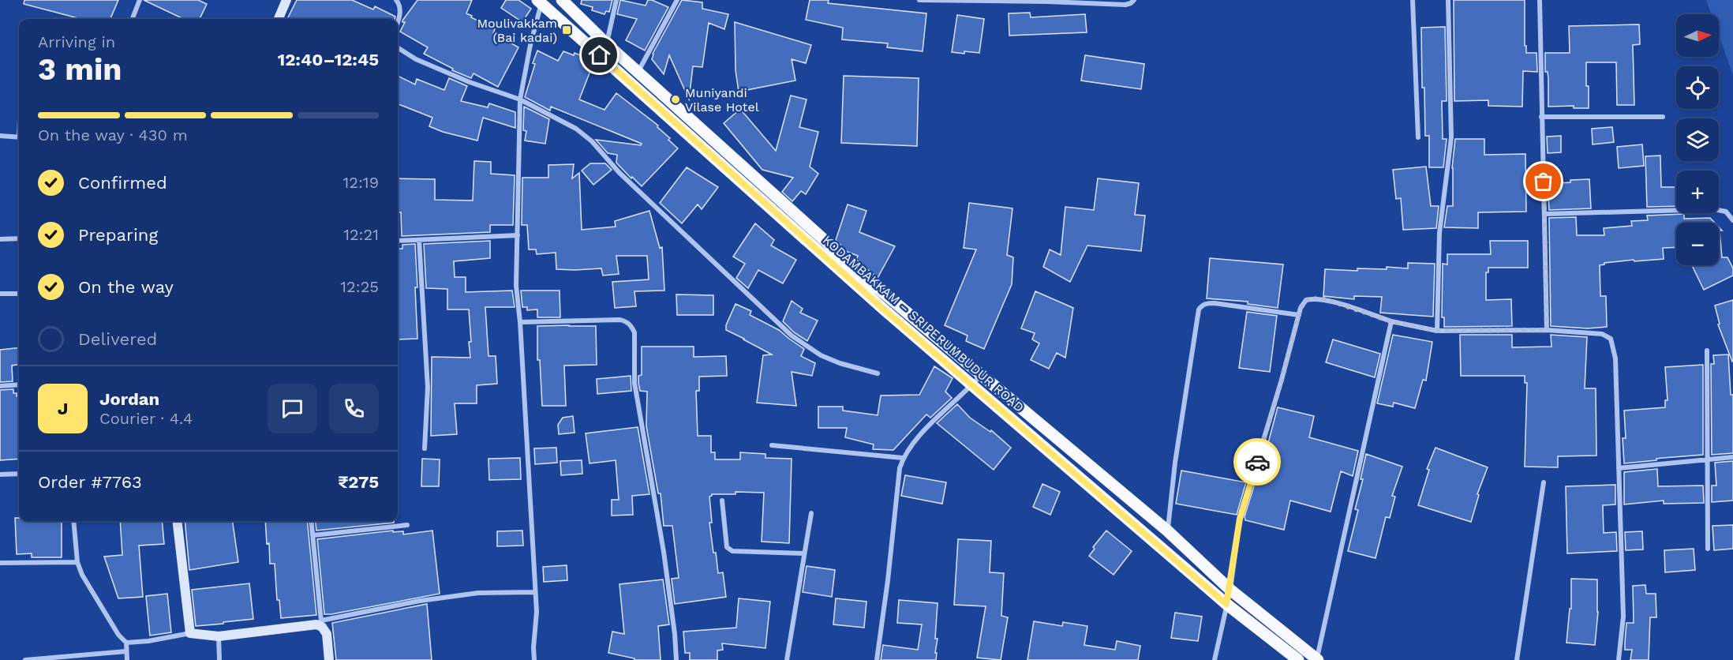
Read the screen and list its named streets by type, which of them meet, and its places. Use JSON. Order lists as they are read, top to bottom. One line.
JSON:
{"streets":{"main road":["KODAMBAKKAM – SRIPERUMBUDUR ROAD"]},"places":{"transit":["Moulivakkam (Bai kadai)"],"other":["Muniyandi Vilase Hotel"]},"north":"right","page":{"map_buttons":["+","−"],"heading":["3 min","Arriving in","12:40–12:45"],"panel":["Jordan","Courier · 4.4","Order #7763","₹275"],"bar":"On the way · 430 m","list":[["Confirmed","12:19"],["Preparing","12:21"],["On the way","12:25"],"Delivered"],"round":"J"}}
